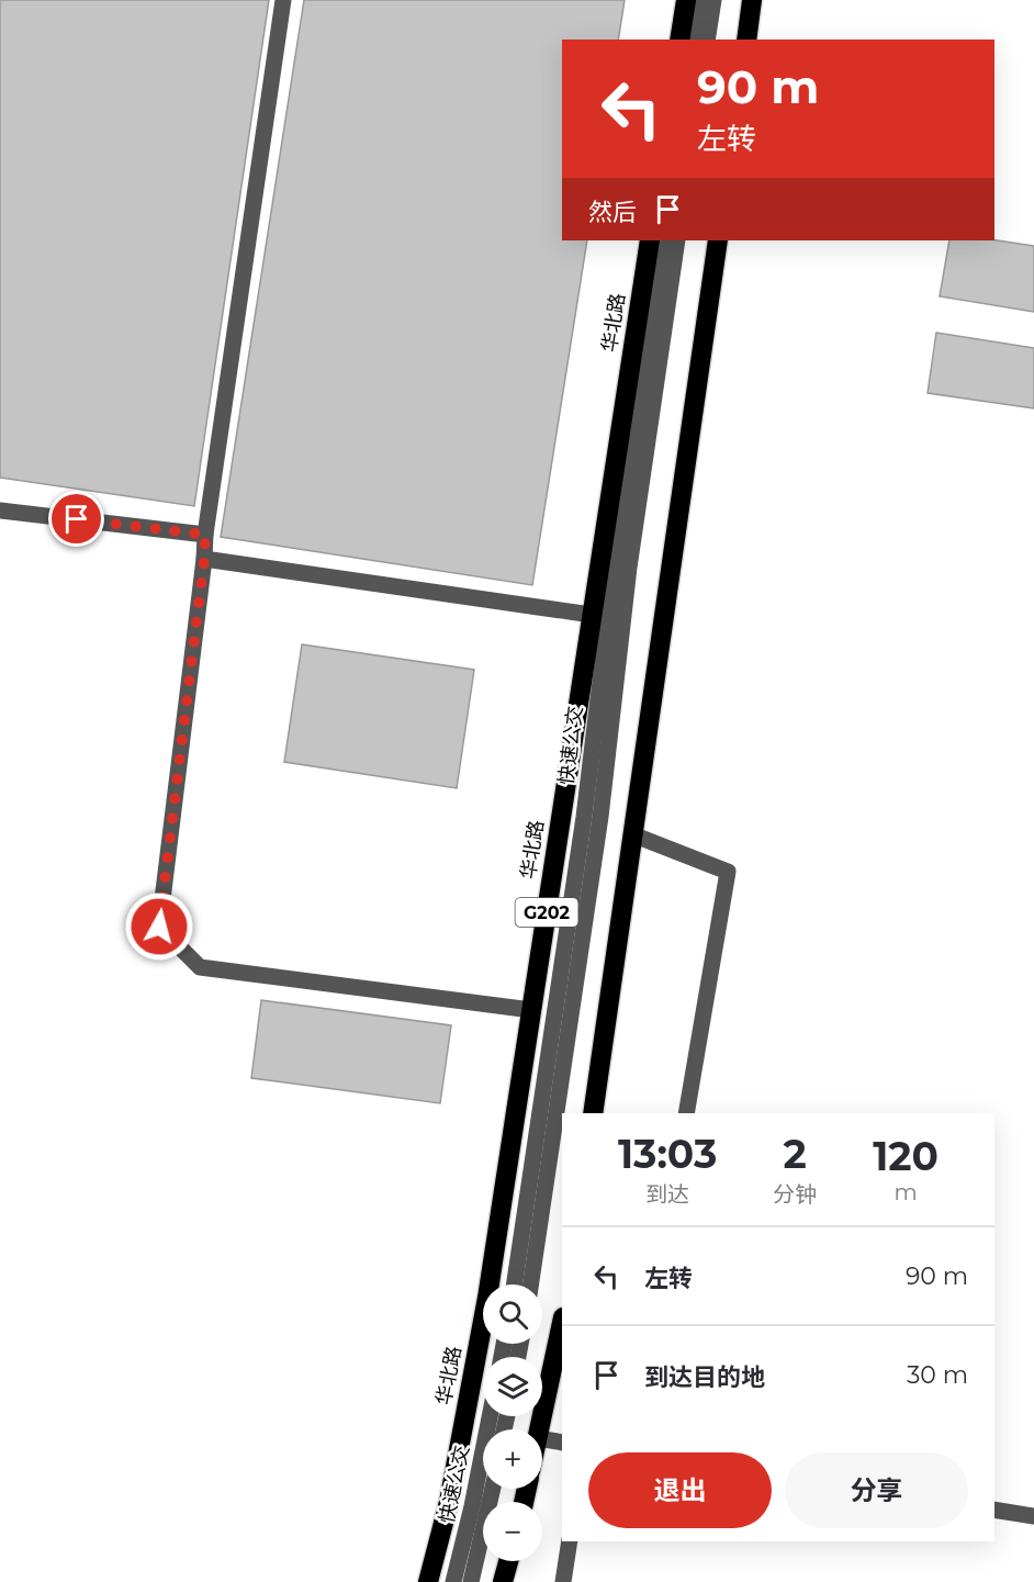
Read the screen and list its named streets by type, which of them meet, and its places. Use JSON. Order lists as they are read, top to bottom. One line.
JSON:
{"streets":{"highway":["华北路","G202"],"lane":["快速公交"]},"page":{"turn":["90 m","左转"],"then":"然后","eta":["13:03","到达","2","分钟","120","m"],"list":[{"name":"左转","value":"90 m"},{"name":"到达目的地","value":"30 m"}],"map_buttons":["+","−"],"buttons":["退出","分享"]}}
